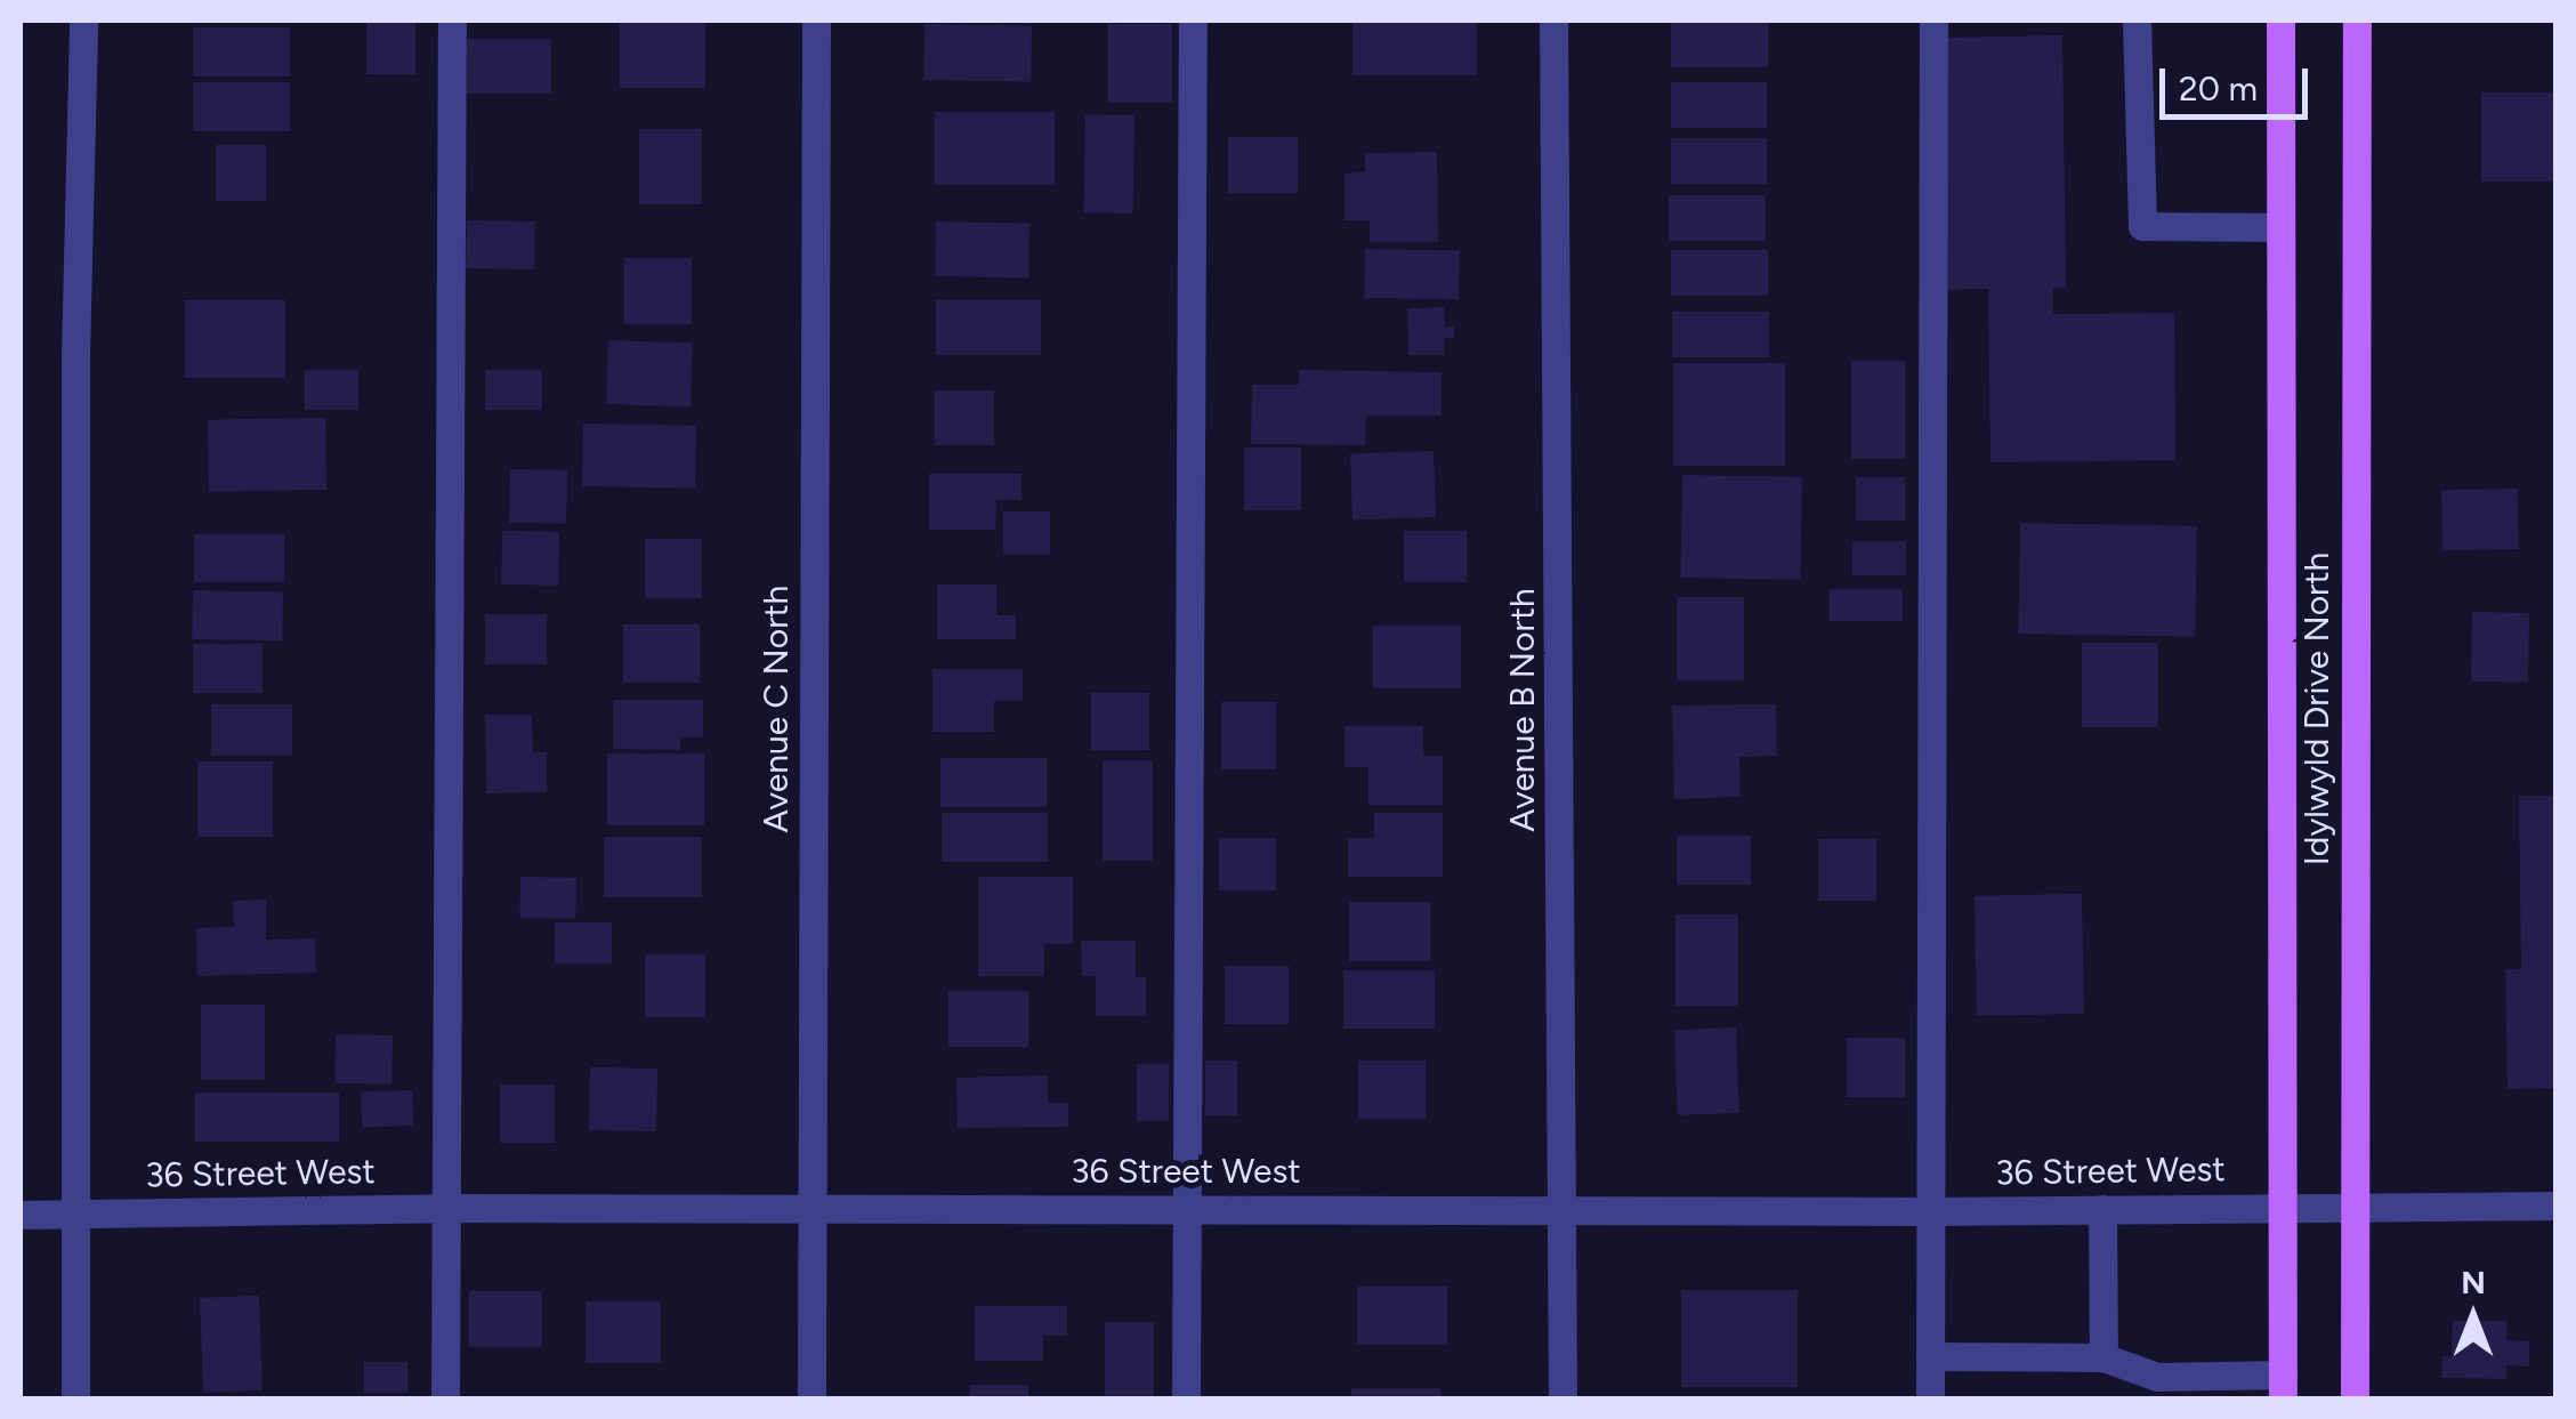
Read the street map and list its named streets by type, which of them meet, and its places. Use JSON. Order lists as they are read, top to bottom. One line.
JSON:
{"streets":{"main road":["Idylwyld Drive North"],"street":["Avenue C North","Avenue B North","36 Street West"]},"crossings":[["Avenue C North","36 Street West"],["Idylwyld Drive North","36 Street West"],["Avenue B North","36 Street West"]],"scale_bar":"20 m","north":"top"}
